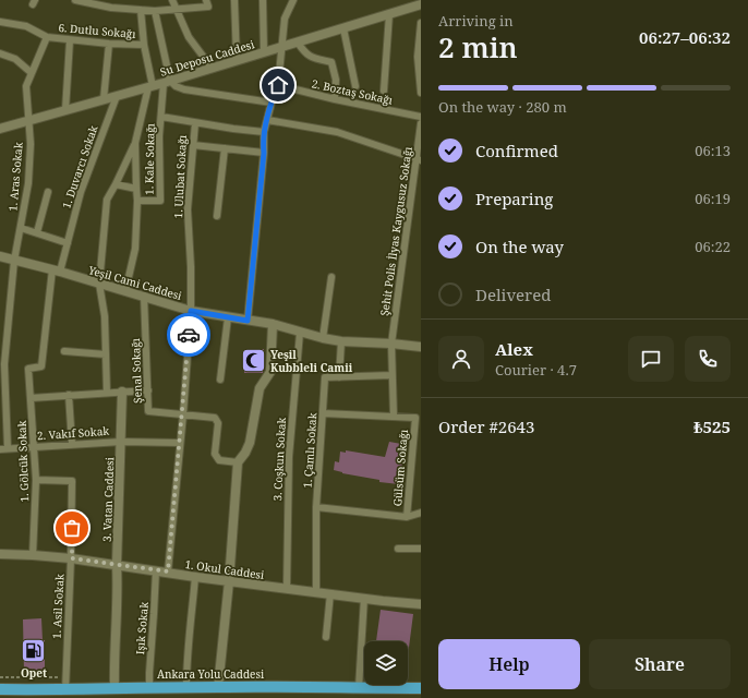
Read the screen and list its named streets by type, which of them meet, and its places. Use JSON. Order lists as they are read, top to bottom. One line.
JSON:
{"streets":{"highway":["Ankara Yolu Caddesi"],"main road":["Su Deposu Caddesi","Yeşil Cami Caddesi","3. Vatan Caddesi","1. Okul Caddesi"],"street":["6. Dutlu Sokağı","2. Boztaş Sokağı","1. Kale Sokağı","1. Duvarcı Sokak","1. Aras Sokak","1. Ulubat Sokağı","Şehit Polis İlyas Kaygusuz Sokağı","Şenal Sokağı","2. Vakıf Sokak","1. Çamlı Sokak","3. Coşkun Sokak","1. Gölcük Sokak","Gülsüm Sokağı","1. Asil Sokak","Işık Sokak"]},"crossings":[["6. Dutlu Sokağı","1. Aras Sokak"],["Su Deposu Caddesi","1. Kale Sokağı"],["Su Deposu Caddesi","1. Duvarcı Sokak"],["Su Deposu Caddesi","1. Aras Sokak"],["1. Kale Sokağı","Yeşil Cami Caddesi"],["1. Duvarcı Sokak","Yeşil Cami Caddesi"],["1. Duvarcı Sokak","1. Gölcük Sokak"],["1. Aras Sokak","Yeşil Cami Caddesi"],["1. Aras Sokak","2. Vakıf Sokak"],["1. Ulubat Sokağı","Yeşil Cami Caddesi"],["1. Ulubat Sokağı","Şenal Sokağı"],["1. Ulubat Sokağı","2. Vakıf Sokak"],["1. Ulubat Sokağı","1. Okul Caddesi"],["Şehit Polis İlyas Kaygusuz Sokağı","Yeşil Cami Caddesi"],["Şehit Polis İlyas Kaygusuz Sokağı","1. Çamlı Sokak"],["Şehit Polis İlyas Kaygusuz Sokağı","Gülsüm Sokağı"],["Yeşil Cami Caddesi","Şenal Sokağı"],["Yeşil Cami Caddesi","3. Coşkun Sokak"],["2. Vakıf Sokak","1. Gölcük Sokak"],["2. Vakıf Sokak","3. Vatan Caddesi"],["1. Çamlı Sokak","1. Okul Caddesi"],["3. Coşkun Sokak","1. Okul Caddesi"],["1. Gölcük Sokak","1. Okul Caddesi"],["1. Gölcük Sokak","1. Asil Sokak"],["3. Vatan Caddesi","1. Okul Caddesi"],["3. Vatan Caddesi","Ankara Yolu Caddesi"],["1. Okul Caddesi","1. Asil Sokak"],["1. Okul Caddesi","Işık Sokak"],["1. Asil Sokak","Ankara Yolu Caddesi"],["Işık Sokak","Ankara Yolu Caddesi"]],"places":{"mosque":["Yeşil Kubbleli Camii"],"fuel station":["Opet"]},"page":{"heading":["2 min","Arriving in","06:27–06:32"],"panel":["Alex","Courier · 4.7","Order #2643","₺525"],"bar":"On the way · 280 m","list":[["Confirmed","06:13"],["Preparing","06:19"],["On the way","06:22"],"Delivered"],"buttons":["Help","Share"]}}
